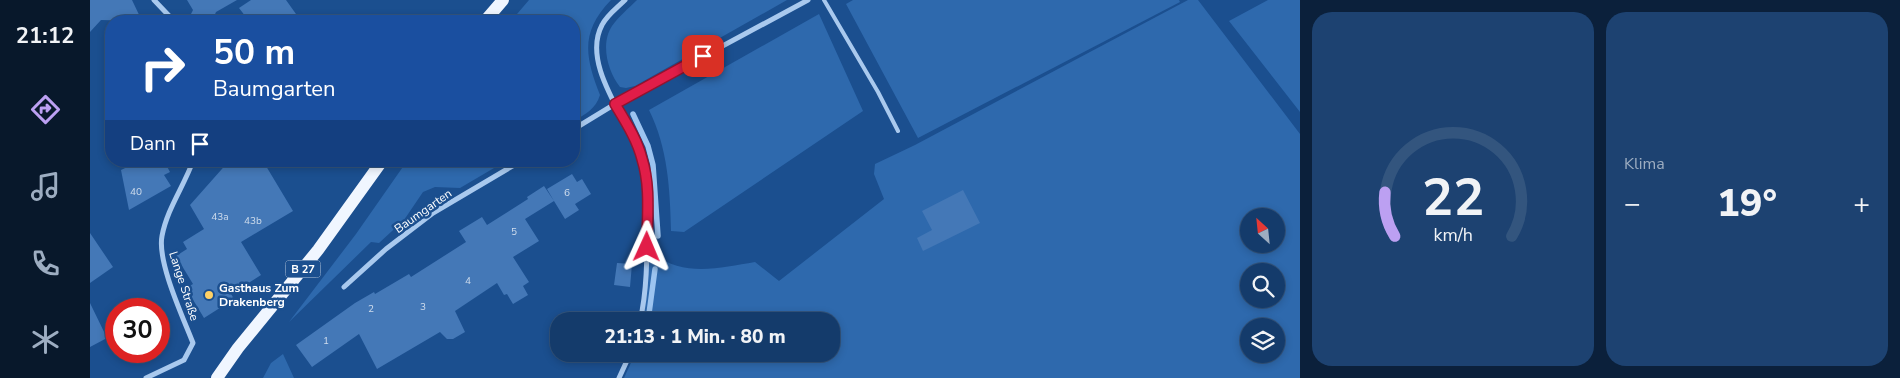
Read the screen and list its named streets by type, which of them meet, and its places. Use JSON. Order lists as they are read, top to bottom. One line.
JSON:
{"streets":{"main road":["B 27"],"street":["Baumgarten","Lange Straße"]},"places":["Gasthaus Zum Drakenberg"],"house_numbers":["40","6","43a","43b","5","4","3","2","1"],"north":"top left","page":{"tabs":"21:12","tile":"Klima","turn":["50 m","Baumgarten"],"then":"Dann","heat":["−","19°","+"],"limit":"30","trip":"21:13 · 1 Min. · 80 m","gauge":["22","km/h"]}}
